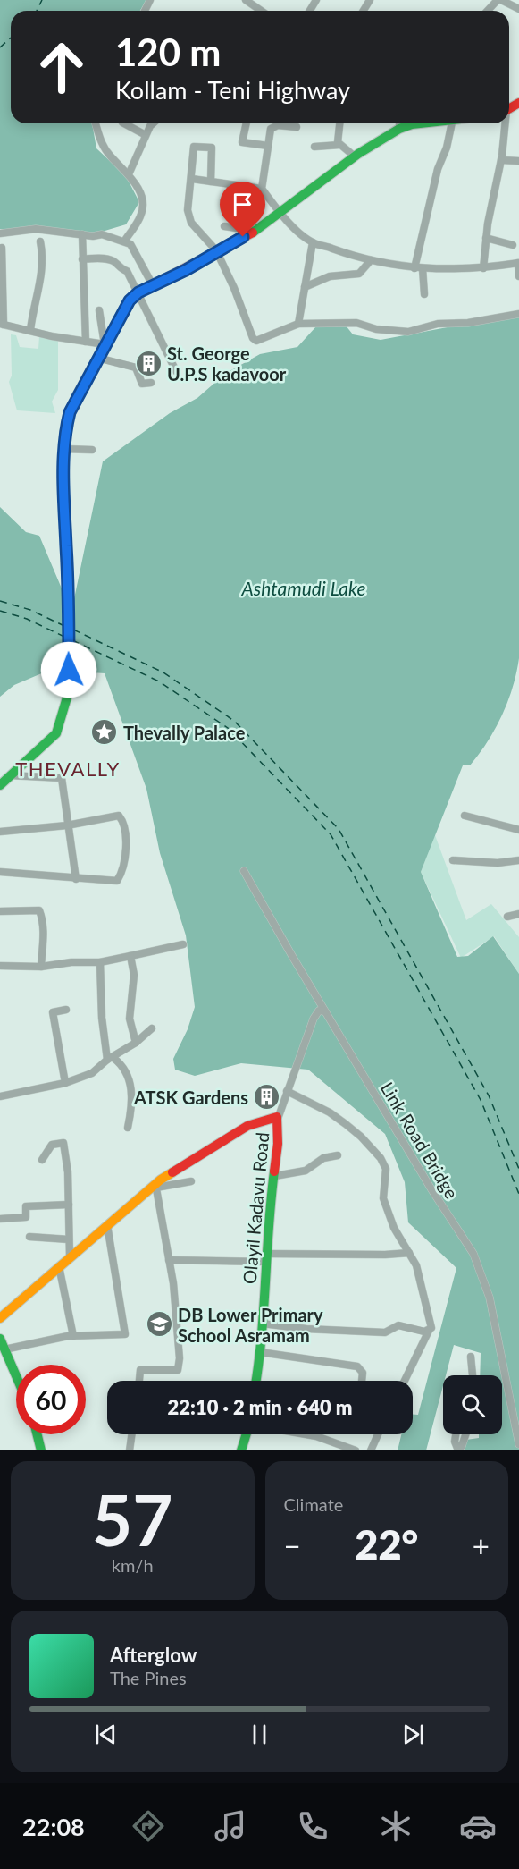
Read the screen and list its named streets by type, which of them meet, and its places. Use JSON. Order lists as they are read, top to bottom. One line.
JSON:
{"streets":{"main road":["Olayil Kadavu Road"],"street":["Link Road Bridge"]},"districts":["THEVALLY"],"water":["Ashtamudi Lake"],"places":{"building":["St. George U.P.S kadavoor","ATSK Gardens"],"place":["Thevally Palace"],"school or university":["DB Lower Primary School Asramam"]},"page":{"turn":["120 m","Kollam - Teni Highway"],"limit":"60","trip":"22:10 · 2 min · 640 m","tile":[["57","km/h"],"Climate"],"heat":["−","22°","+"],"song":["Afterglow","The Pines"],"tabs":"22:08"}}
